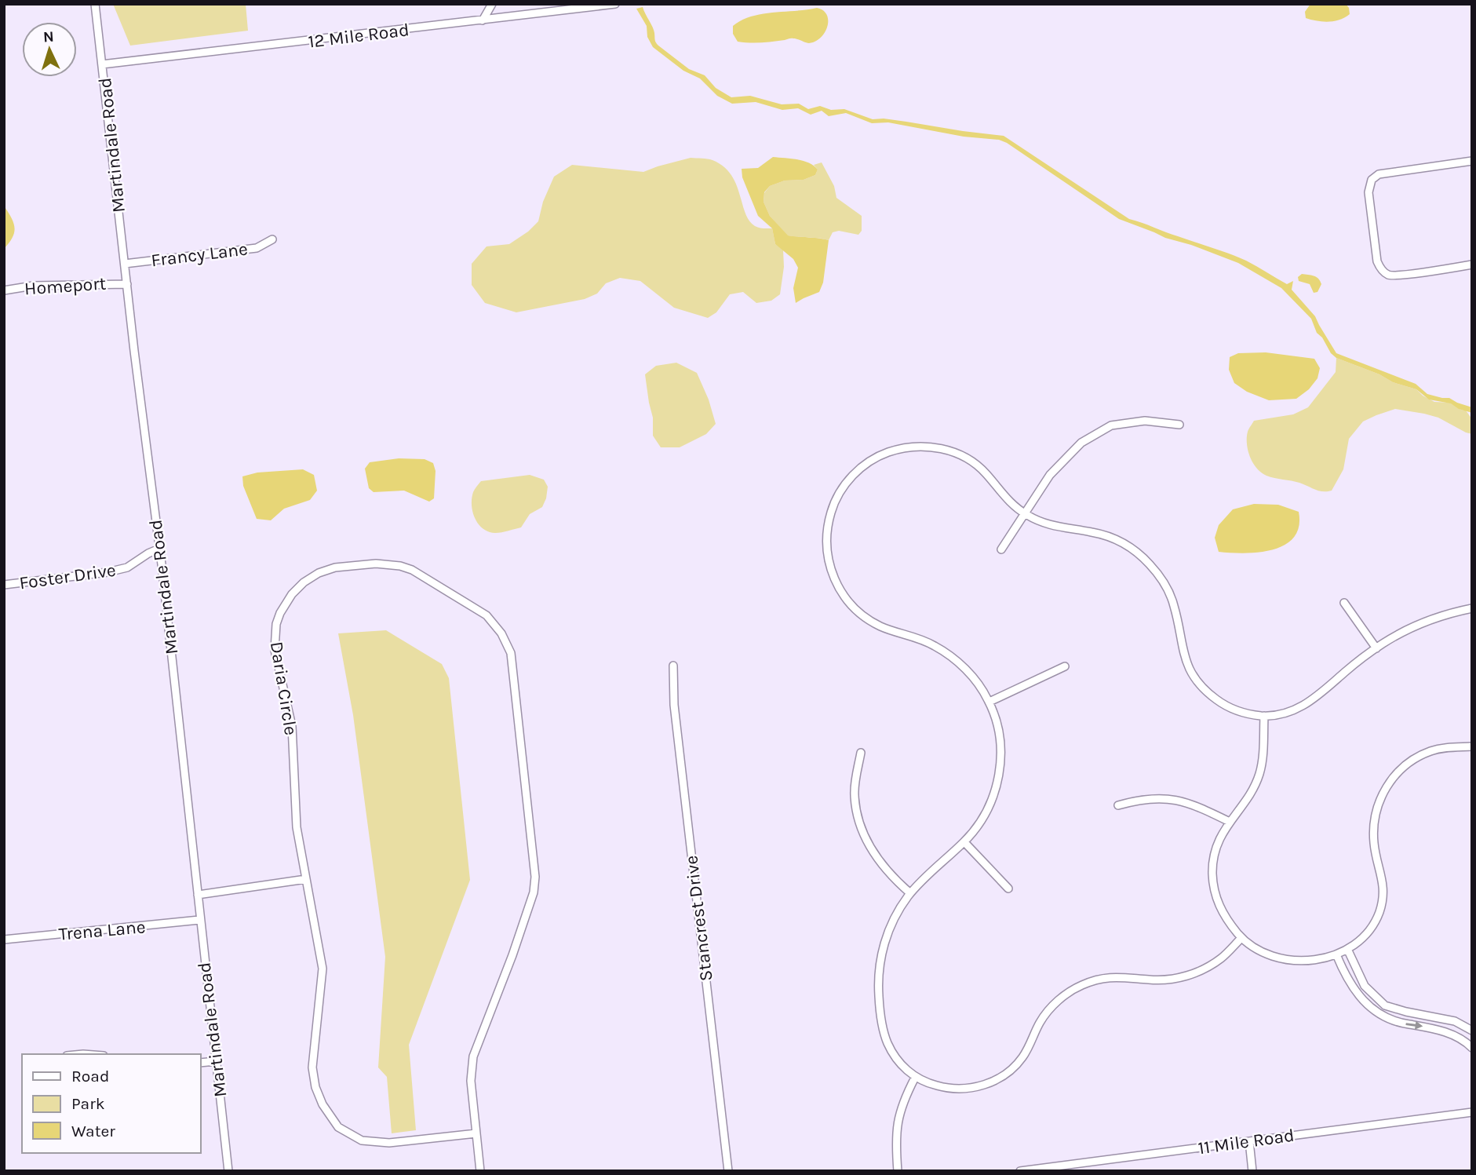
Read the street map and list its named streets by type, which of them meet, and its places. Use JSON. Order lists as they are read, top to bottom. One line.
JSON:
{"streets":{"street":["12 Mile Road","Martindale Road","Francy Lane","Homeport","Foster Drive","Daria Circle","Stancrest Drive","Trena Lane","11 Mile Road"]},"crossings":[["12 Mile Road","Martindale Road"],["Martindale Road","Francy Lane"],["Martindale Road","Homeport"],["Martindale Road","Foster Drive"],["Martindale Road","Trena Lane"]],"legend":["Road","Park","Water"],"north":"top"}
